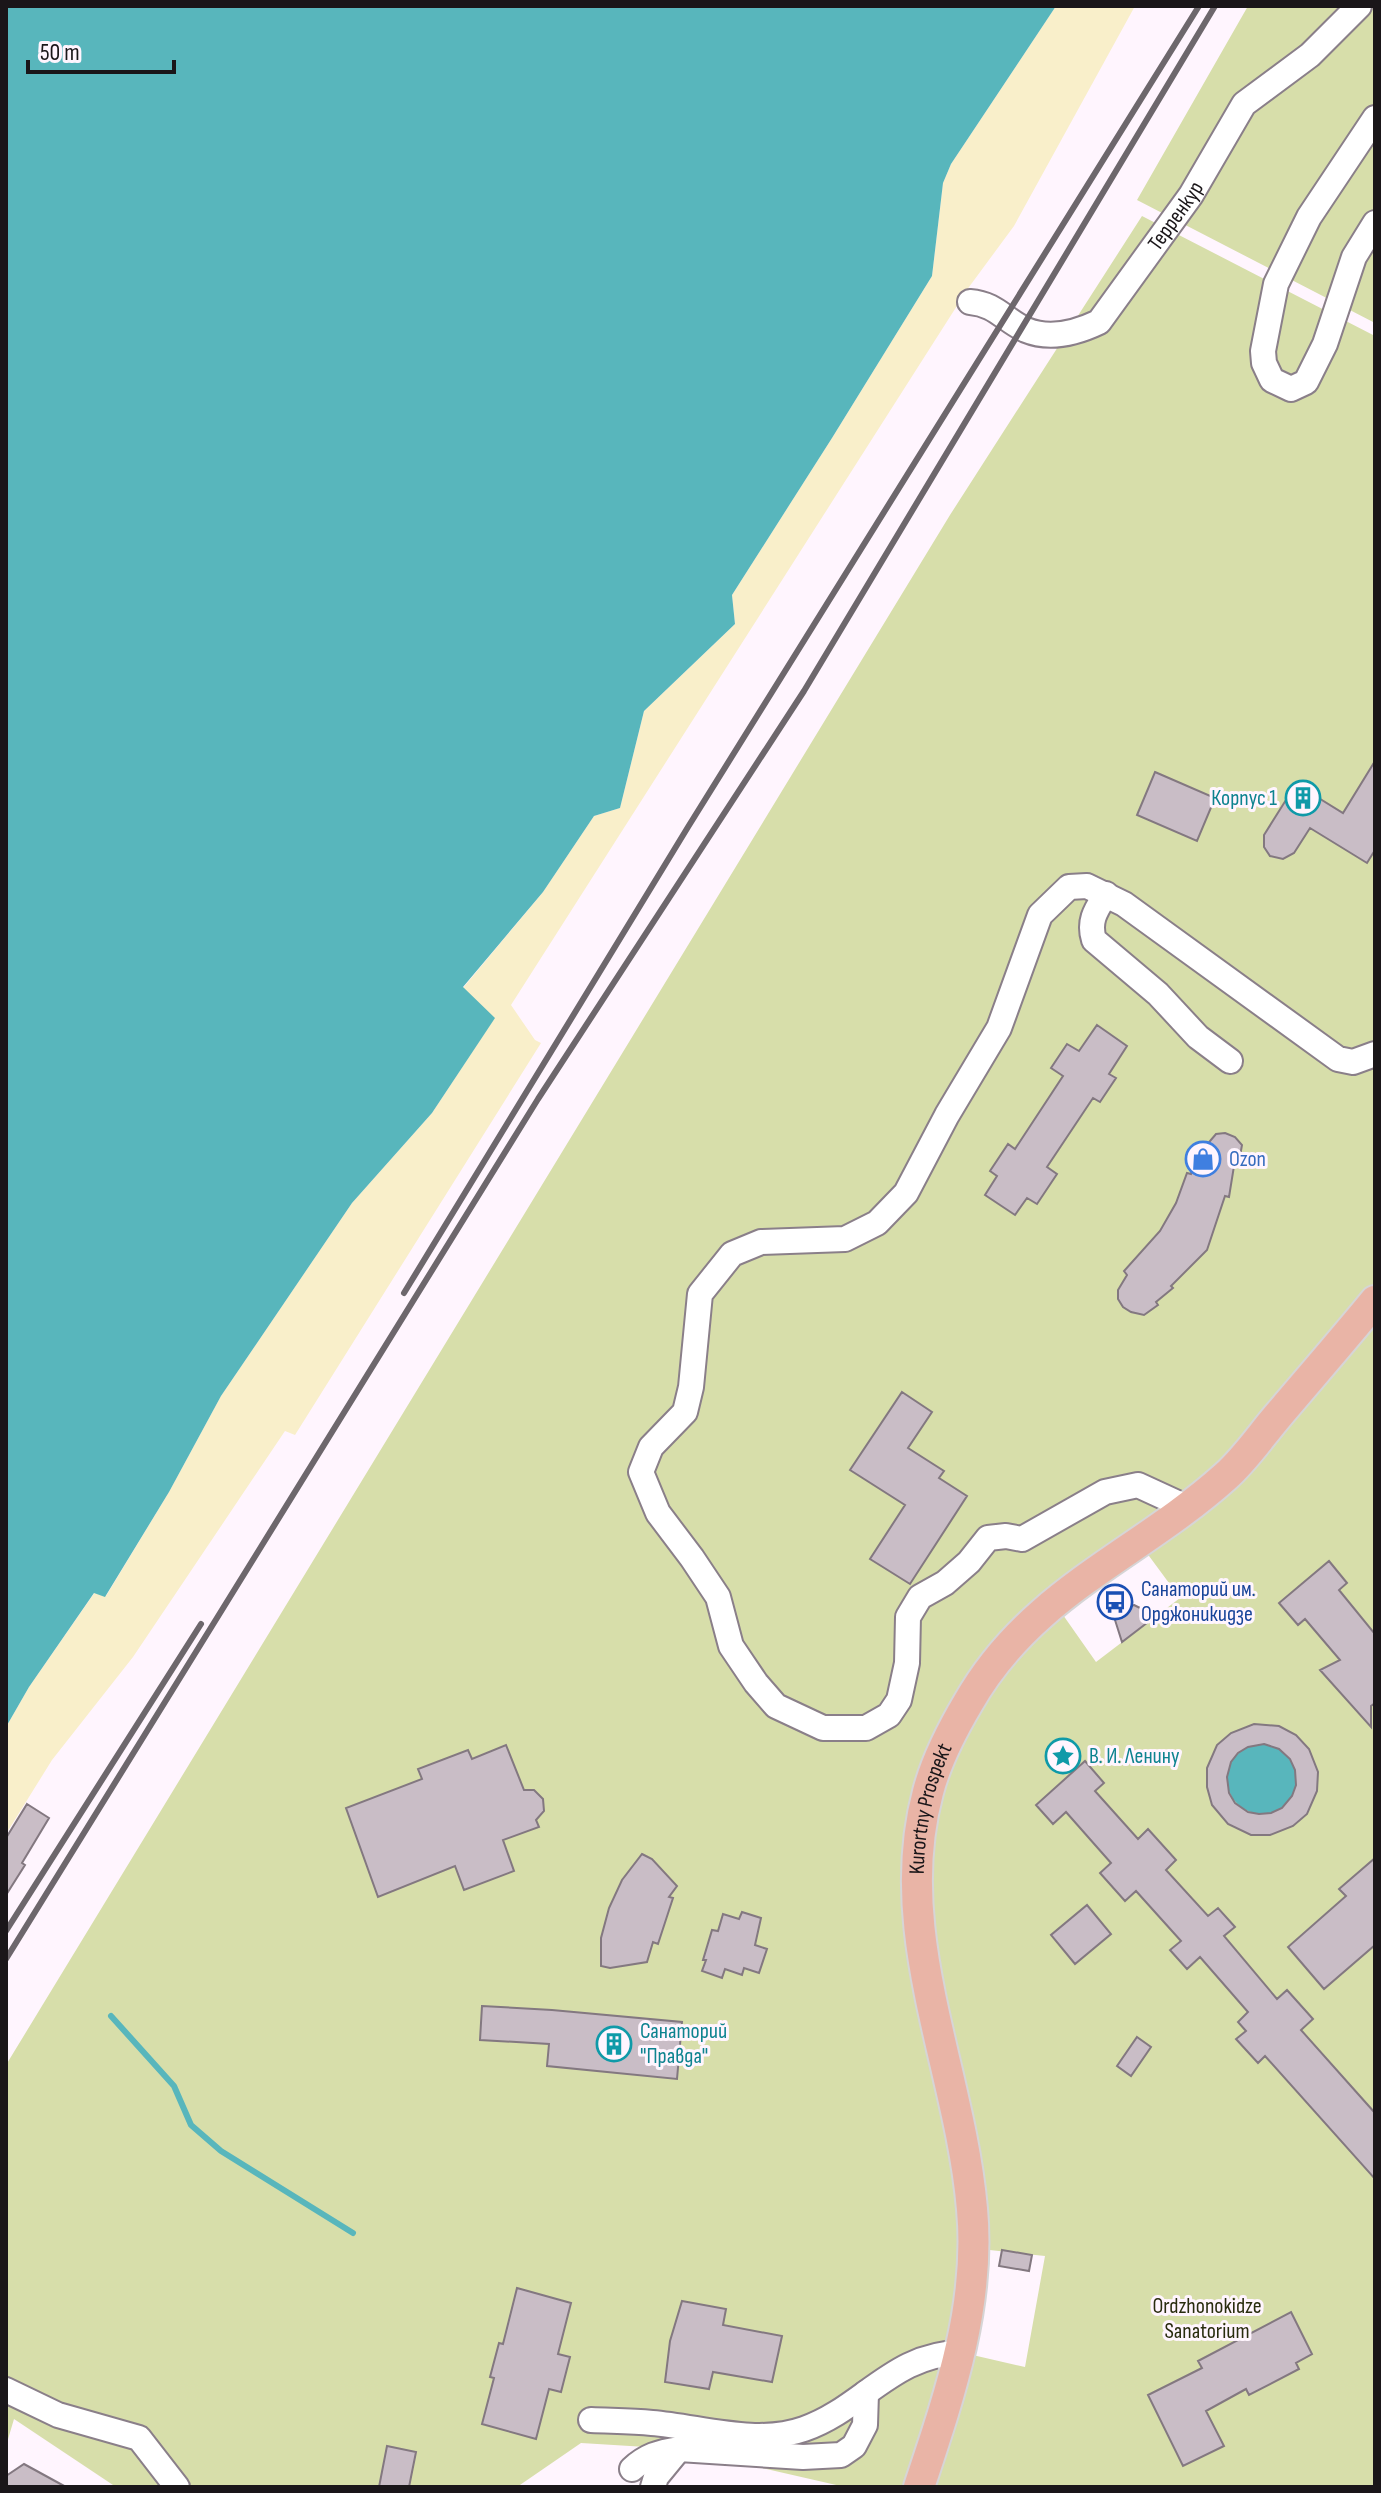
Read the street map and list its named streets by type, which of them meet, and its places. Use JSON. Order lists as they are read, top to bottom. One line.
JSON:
{"streets":{"main road":["Kurortny Prospekt"],"lane":["Терренкур"]},"parks":["Ordzhonokidze Sanatorium"],"places":{"building":["Корпус 1","Санаторий \"Правда\""],"shop":["Ozon"],"bus stop":["Санаторий им. Орджоникидзе"],"place":["В. И. Ленину"]},"scale_bar":"50 m"}
